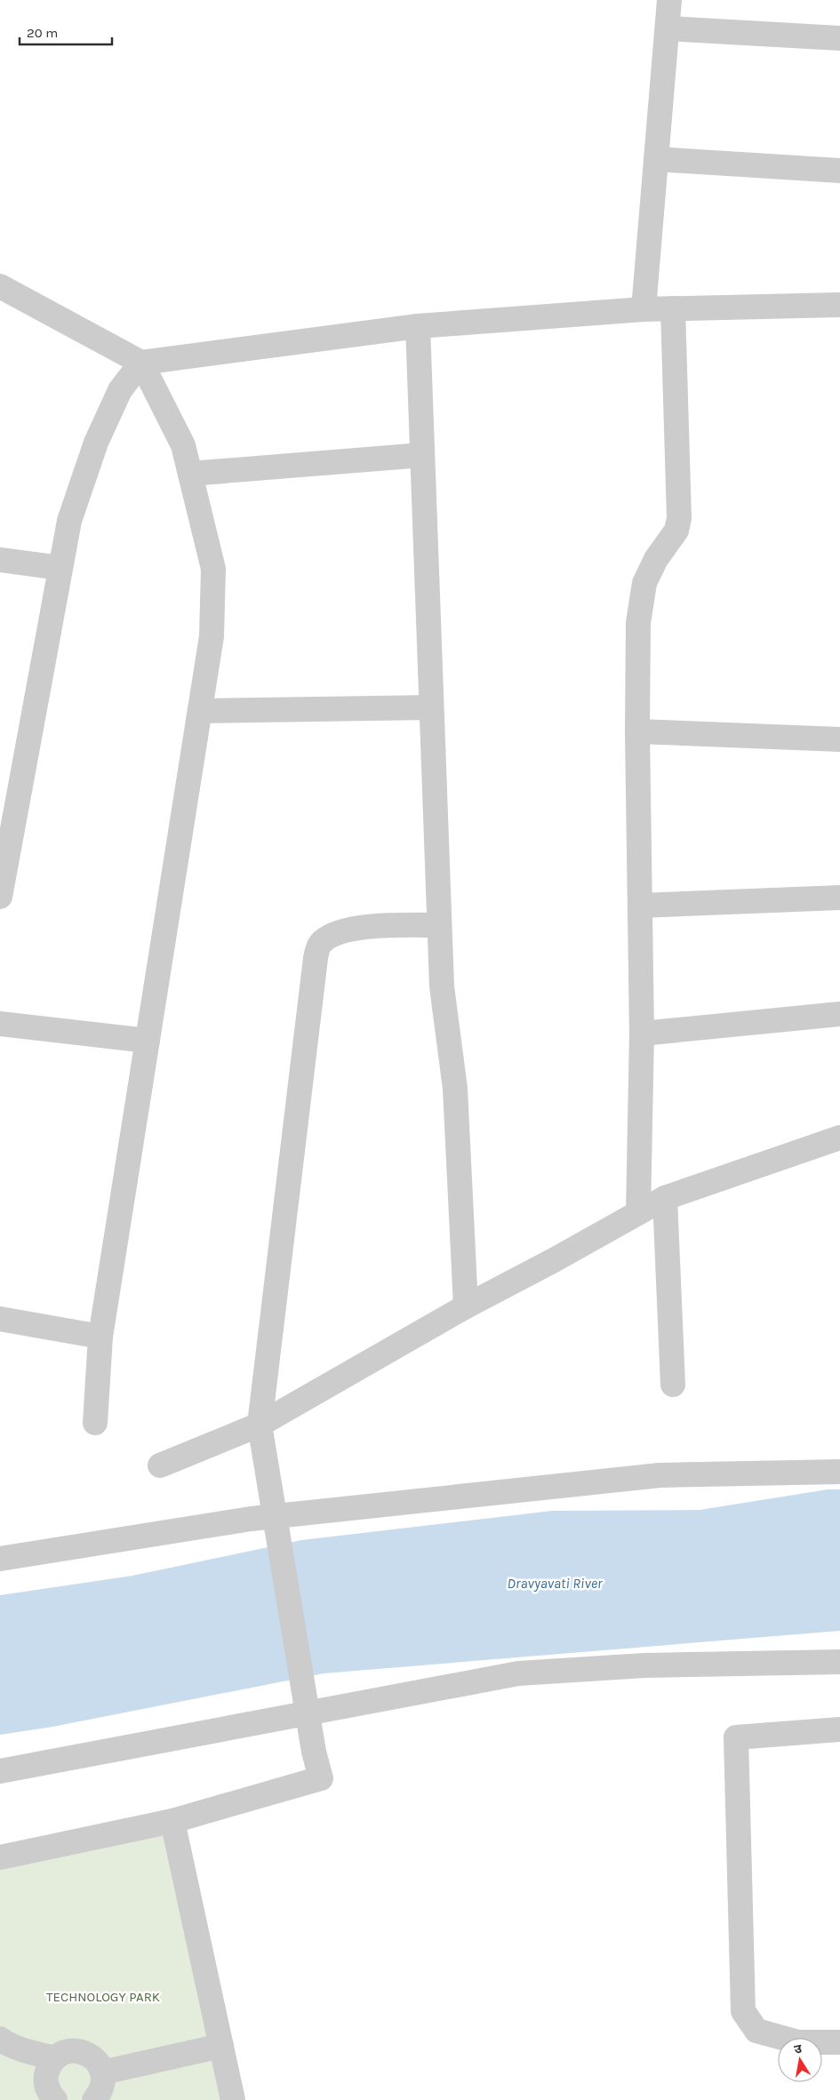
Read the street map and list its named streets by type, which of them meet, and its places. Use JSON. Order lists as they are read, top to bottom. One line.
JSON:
{"water":["Dravyavati River"],"parks":["TECHNOLOGY PARK"],"scale_bar":"20 m","north":"top"}
